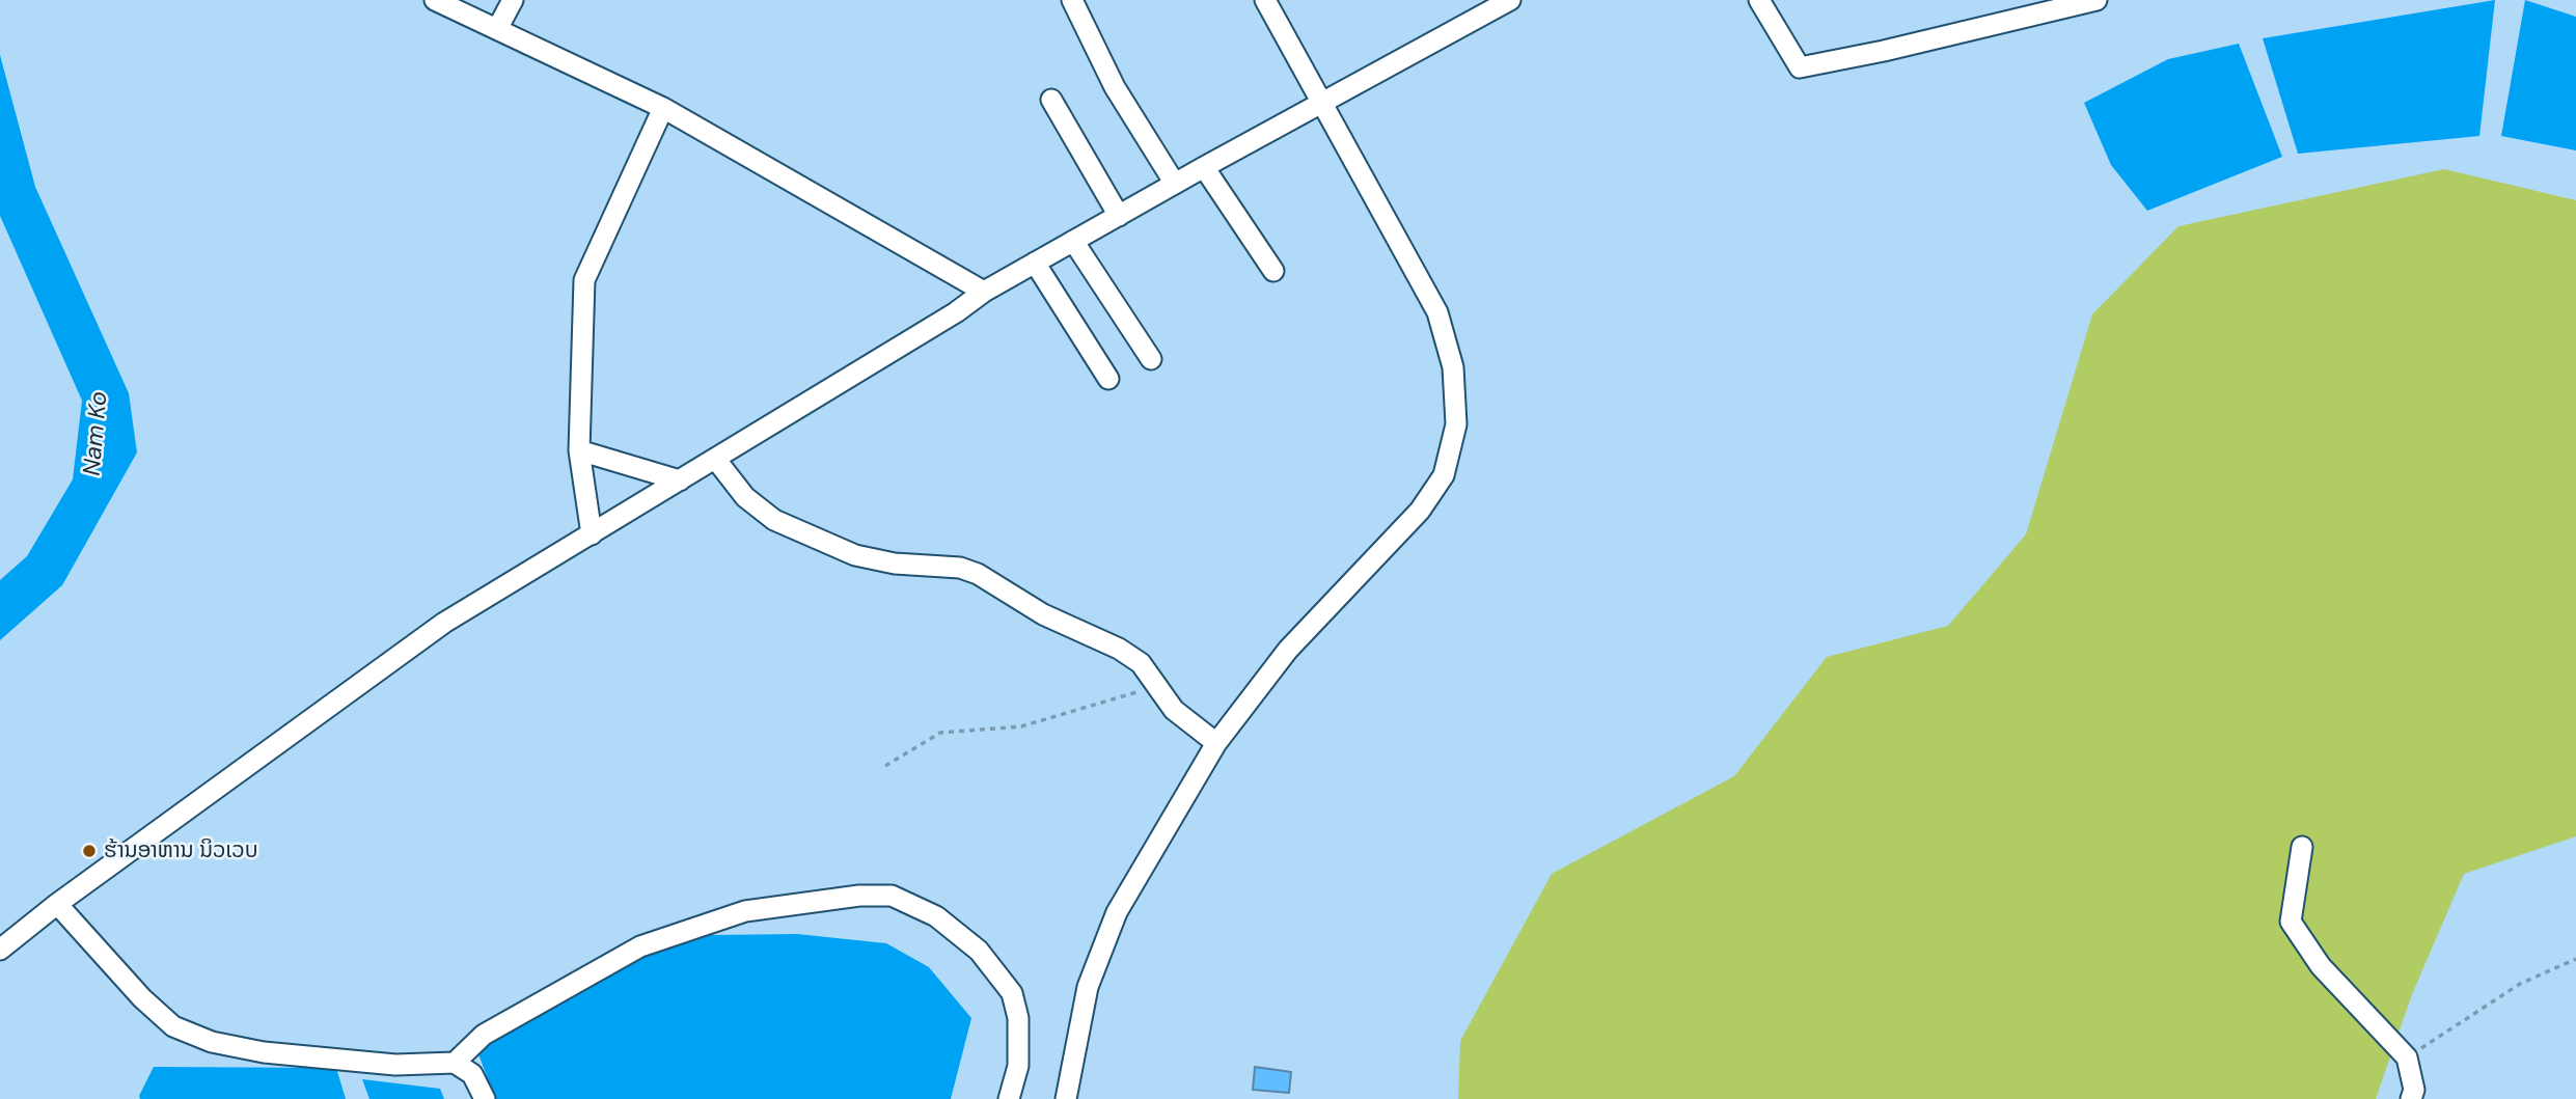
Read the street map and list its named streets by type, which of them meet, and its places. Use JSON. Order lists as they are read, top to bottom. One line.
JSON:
{"water":["Nam Ko"],"places":["ຮ້ານອາຫານ ນິວເວບ"]}
